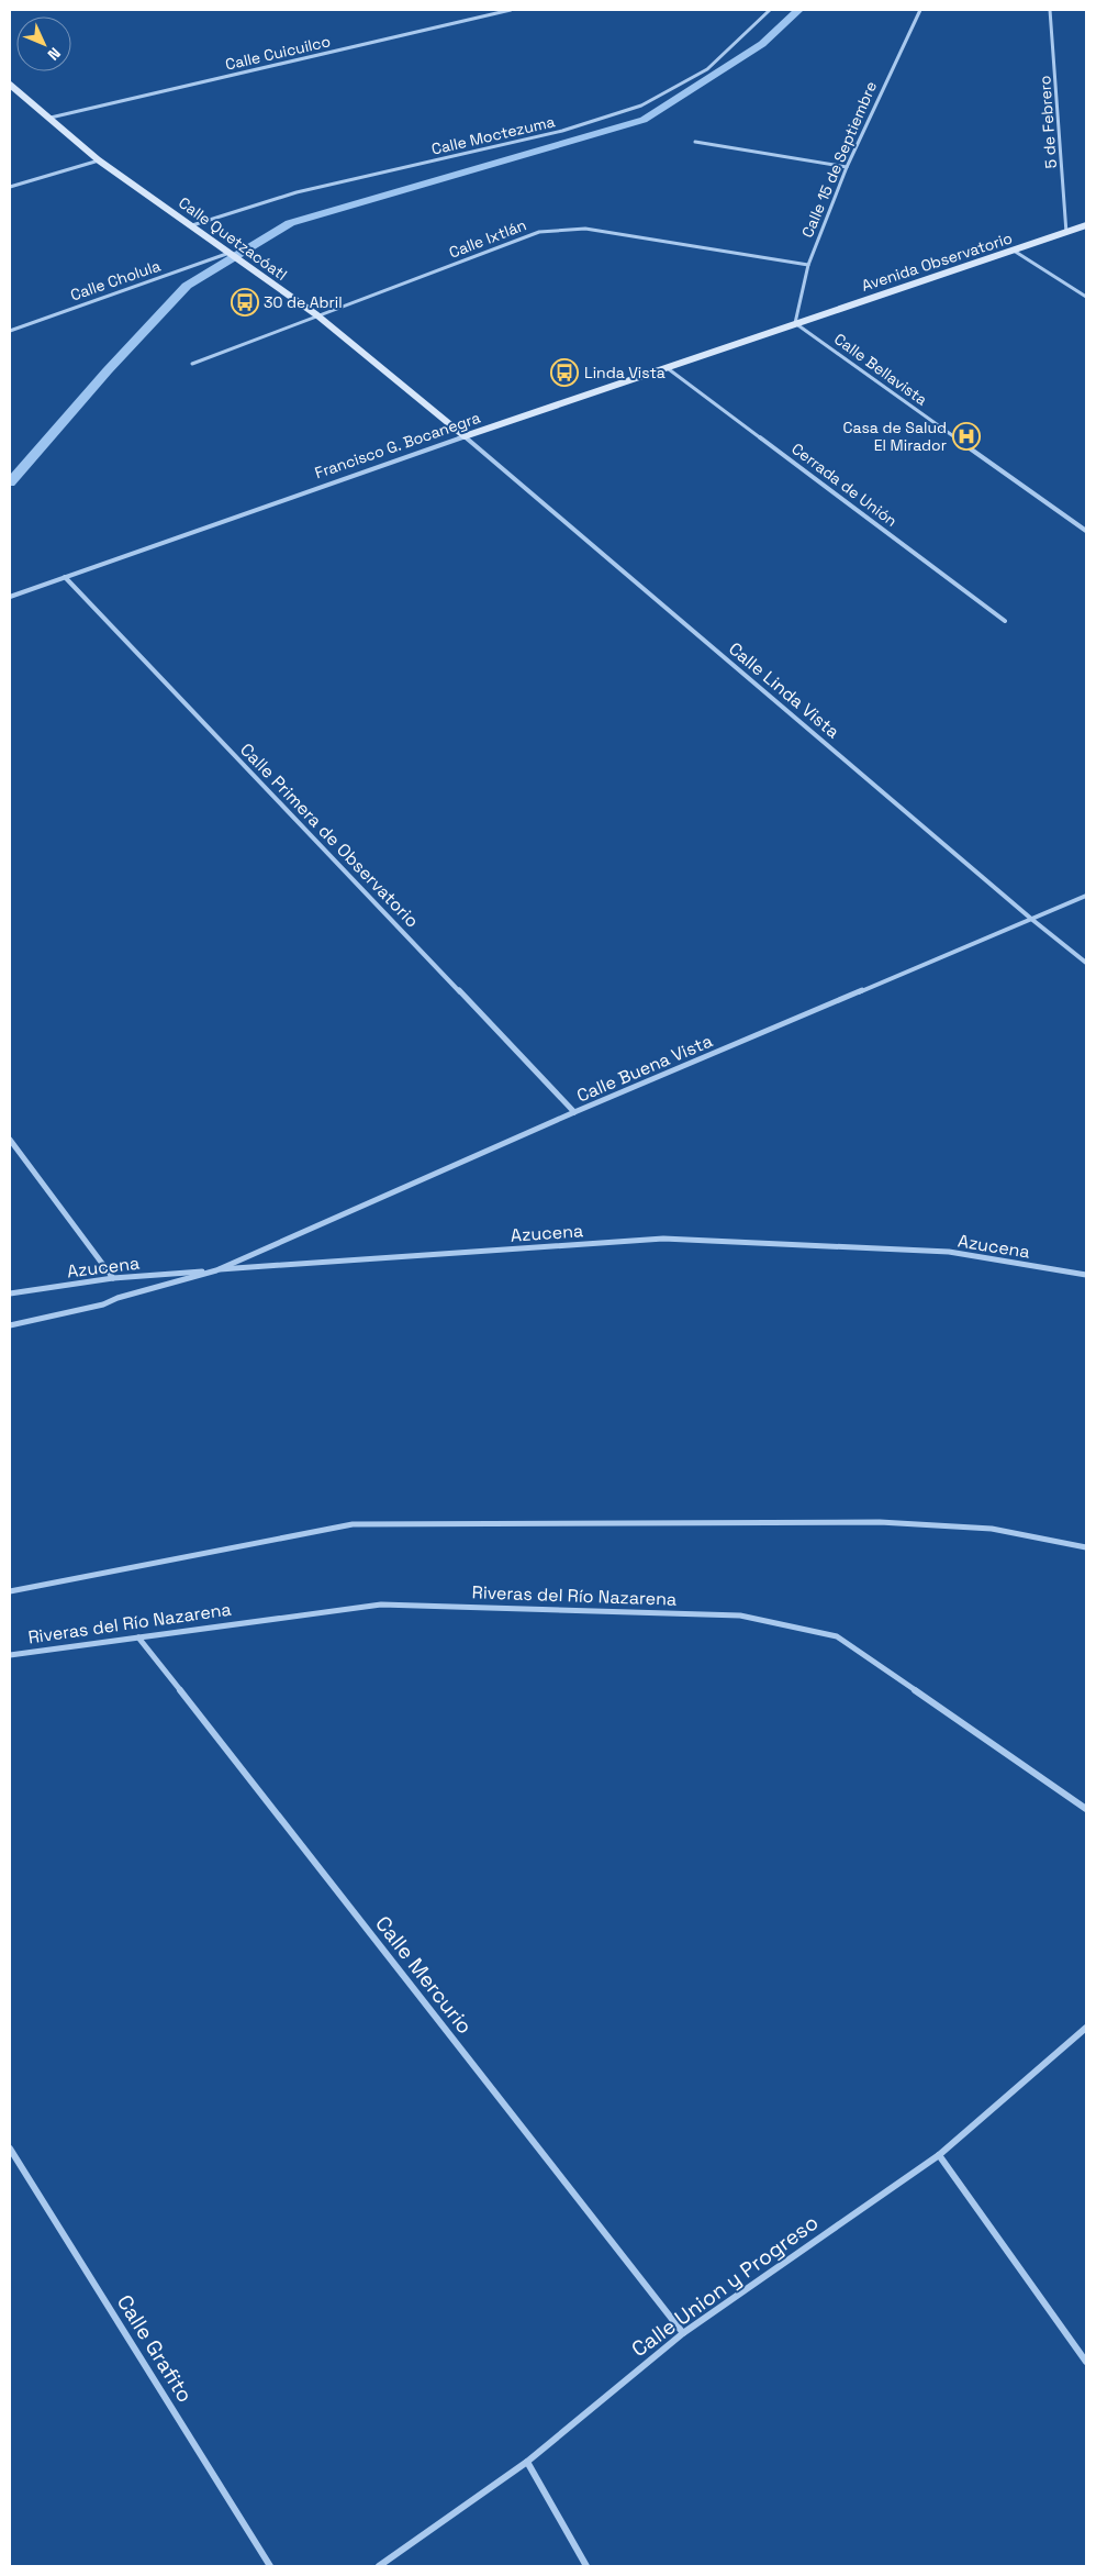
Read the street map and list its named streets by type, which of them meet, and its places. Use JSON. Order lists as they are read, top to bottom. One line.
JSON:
{"streets":{"street":["Calle Cuicuilco","5 de Febrero","Calle Moctezuma","Calle 15 de Septiembre","Calle Quetzacóatl","Calle Ixtlán","Avenida Observatorio","Calle Cholula","Calle Bellavista","Francisco G. Bocanegra","Cerrada de Unión","Calle Linda Vista","Calle Primera de Observatorio","Calle Buena Vista","Azucena","Riveras del Río Nazarena","Calle Mercurio","Calle Union y Progreso","Calle Grafito"]},"crossings":[["Calle Cuicuilco","Calle Quetzacóatl"],["5 de Febrero","Avenida Observatorio"],["Calle Moctezuma","Calle Quetzacóatl"],["Calle 15 de Septiembre","Calle Ixtlán"],["Calle 15 de Septiembre","Avenida Observatorio"],["Calle 15 de Septiembre","Calle Bellavista"],["Calle 15 de Septiembre","Francisco G. Bocanegra"],["Calle Quetzacóatl","Calle Ixtlán"],["Calle Quetzacóatl","Calle Cholula"],["Calle Quetzacóatl","Francisco G. Bocanegra"],["Calle Quetzacóatl","Calle Linda Vista"],["Avenida Observatorio","Calle Bellavista"],["Avenida Observatorio","Francisco G. Bocanegra"],["Calle Bellavista","Francisco G. Bocanegra"],["Francisco G. Bocanegra","Cerrada de Unión"],["Francisco G. Bocanegra","Calle Linda Vista"],["Francisco G. Bocanegra","Calle Primera de Observatorio"],["Calle Linda Vista","Calle Buena Vista"],["Calle Primera de Observatorio","Calle Buena Vista"],["Calle Buena Vista","Azucena"],["Riveras del Río Nazarena","Calle Mercurio"],["Calle Mercurio","Calle Union y Progreso"]],"places":{"bus stop":["30 de Abril","Linda Vista"],"hospital":["Casa de Salud El Mirador"]},"north":"bottom right"}
